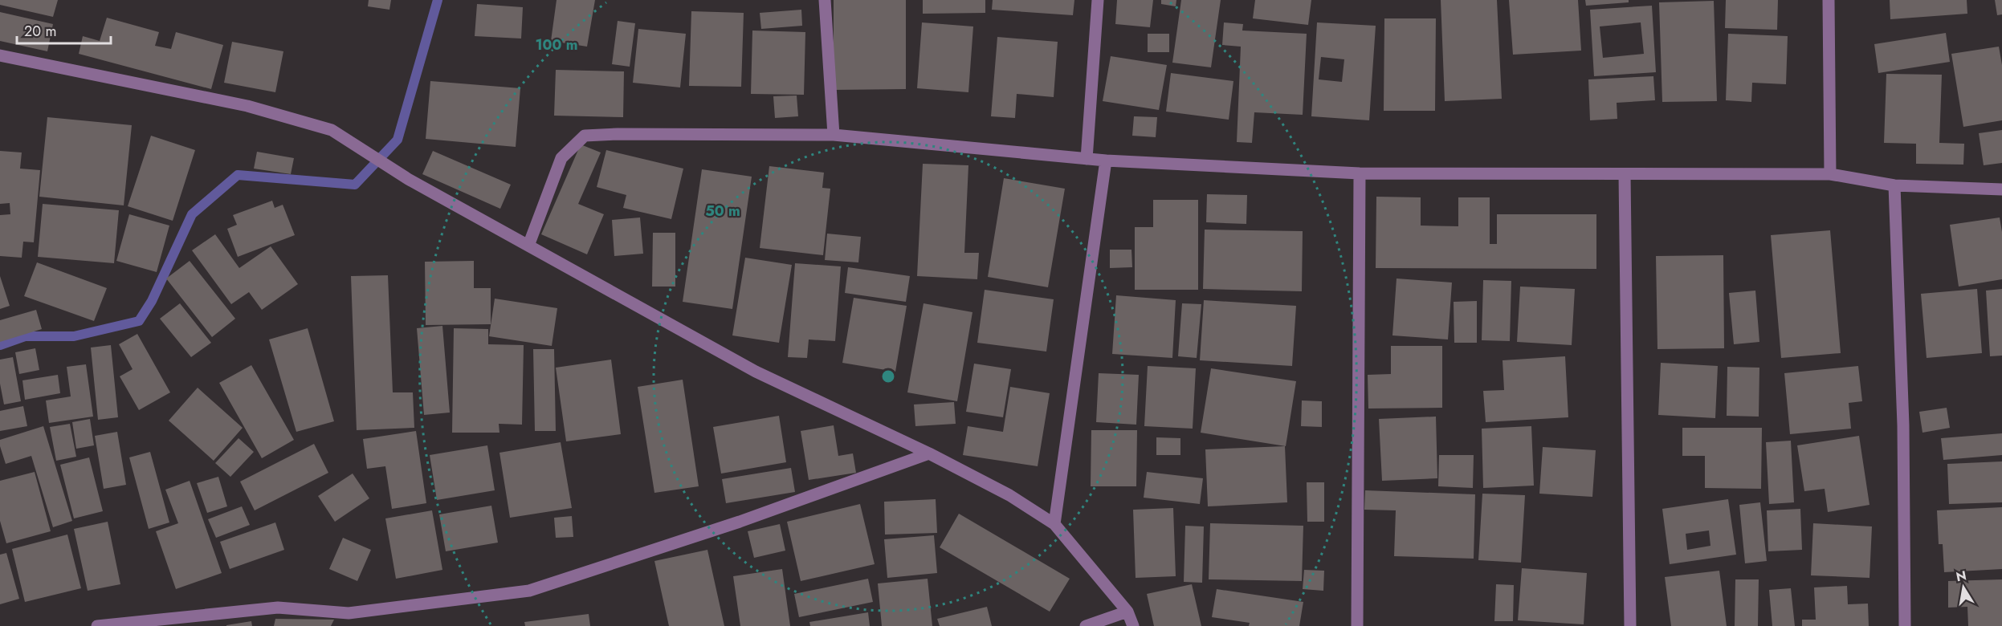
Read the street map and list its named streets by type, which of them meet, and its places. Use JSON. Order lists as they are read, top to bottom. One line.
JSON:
{"scale_bar":"20 m","north":"top","rings":["100 m","50 m"]}
